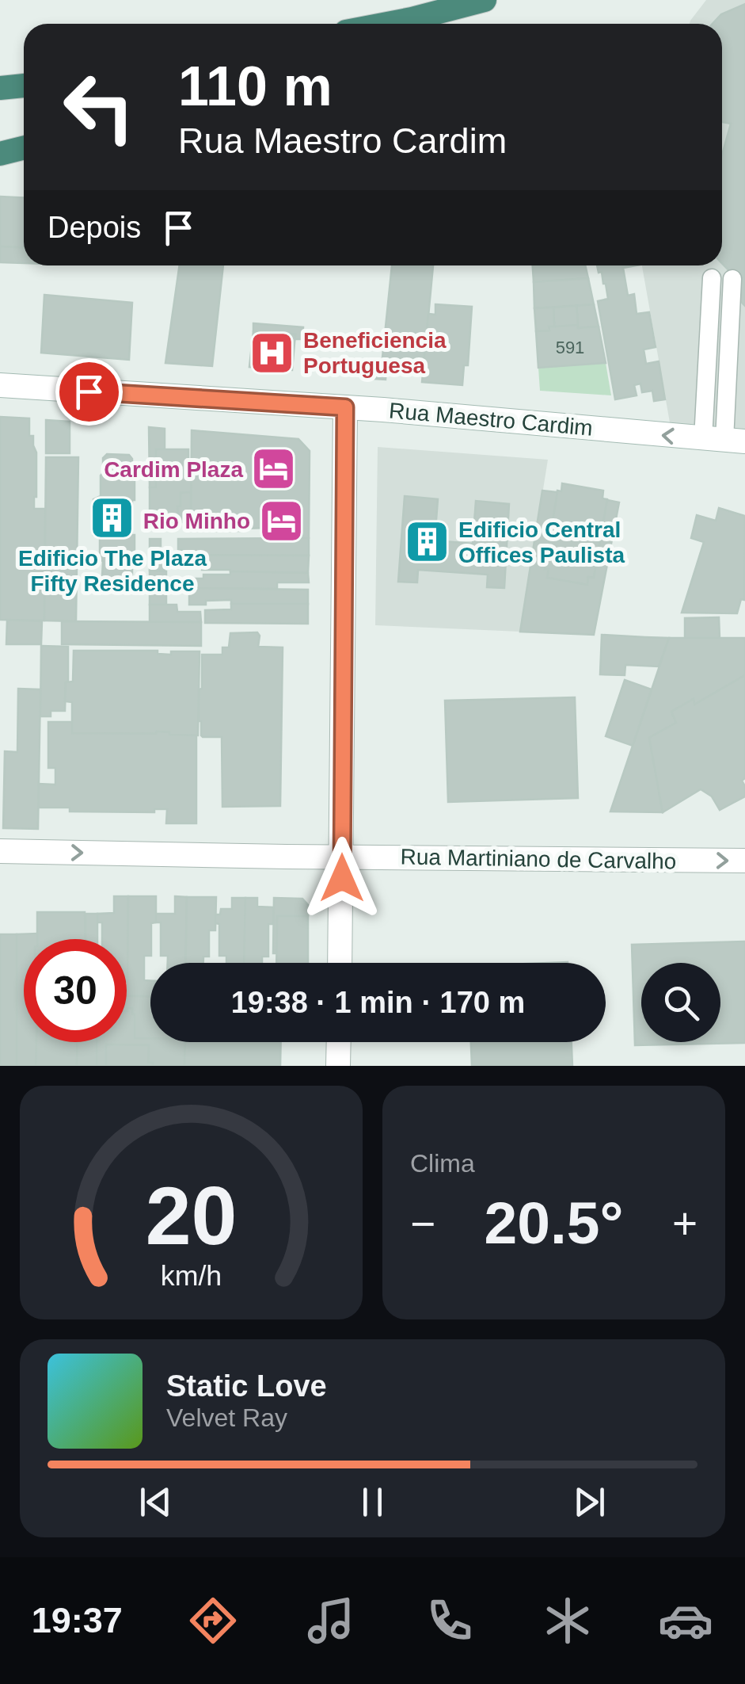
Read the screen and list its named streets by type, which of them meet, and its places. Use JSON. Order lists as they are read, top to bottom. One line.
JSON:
{"streets":{"street":["Rua Maestro Cardim","Rua Martiniano de Carvalho"]},"one_way":["Rua Maestro Cardim","Rua Martiniano de Carvalho"],"places":{"hospital":["Beneficiencia Portuguesa"],"hotel":["Cardim Plaza","Rio Minho"],"building":["Edificio The Plaza Fifty Residence","Edificio Central Offices Paulista"]},"house_numbers":["591"],"page":{"turn":["110 m","Rua Maestro Cardim"],"then":"Depois","limit":"30","trip":"19:38 · 1 min · 170 m","tile":"Clima","heat":["−","20.5°","+"],"song":["Static Love","Velvet Ray"],"tabs":"19:37","gauge":["20","km/h"]}}
